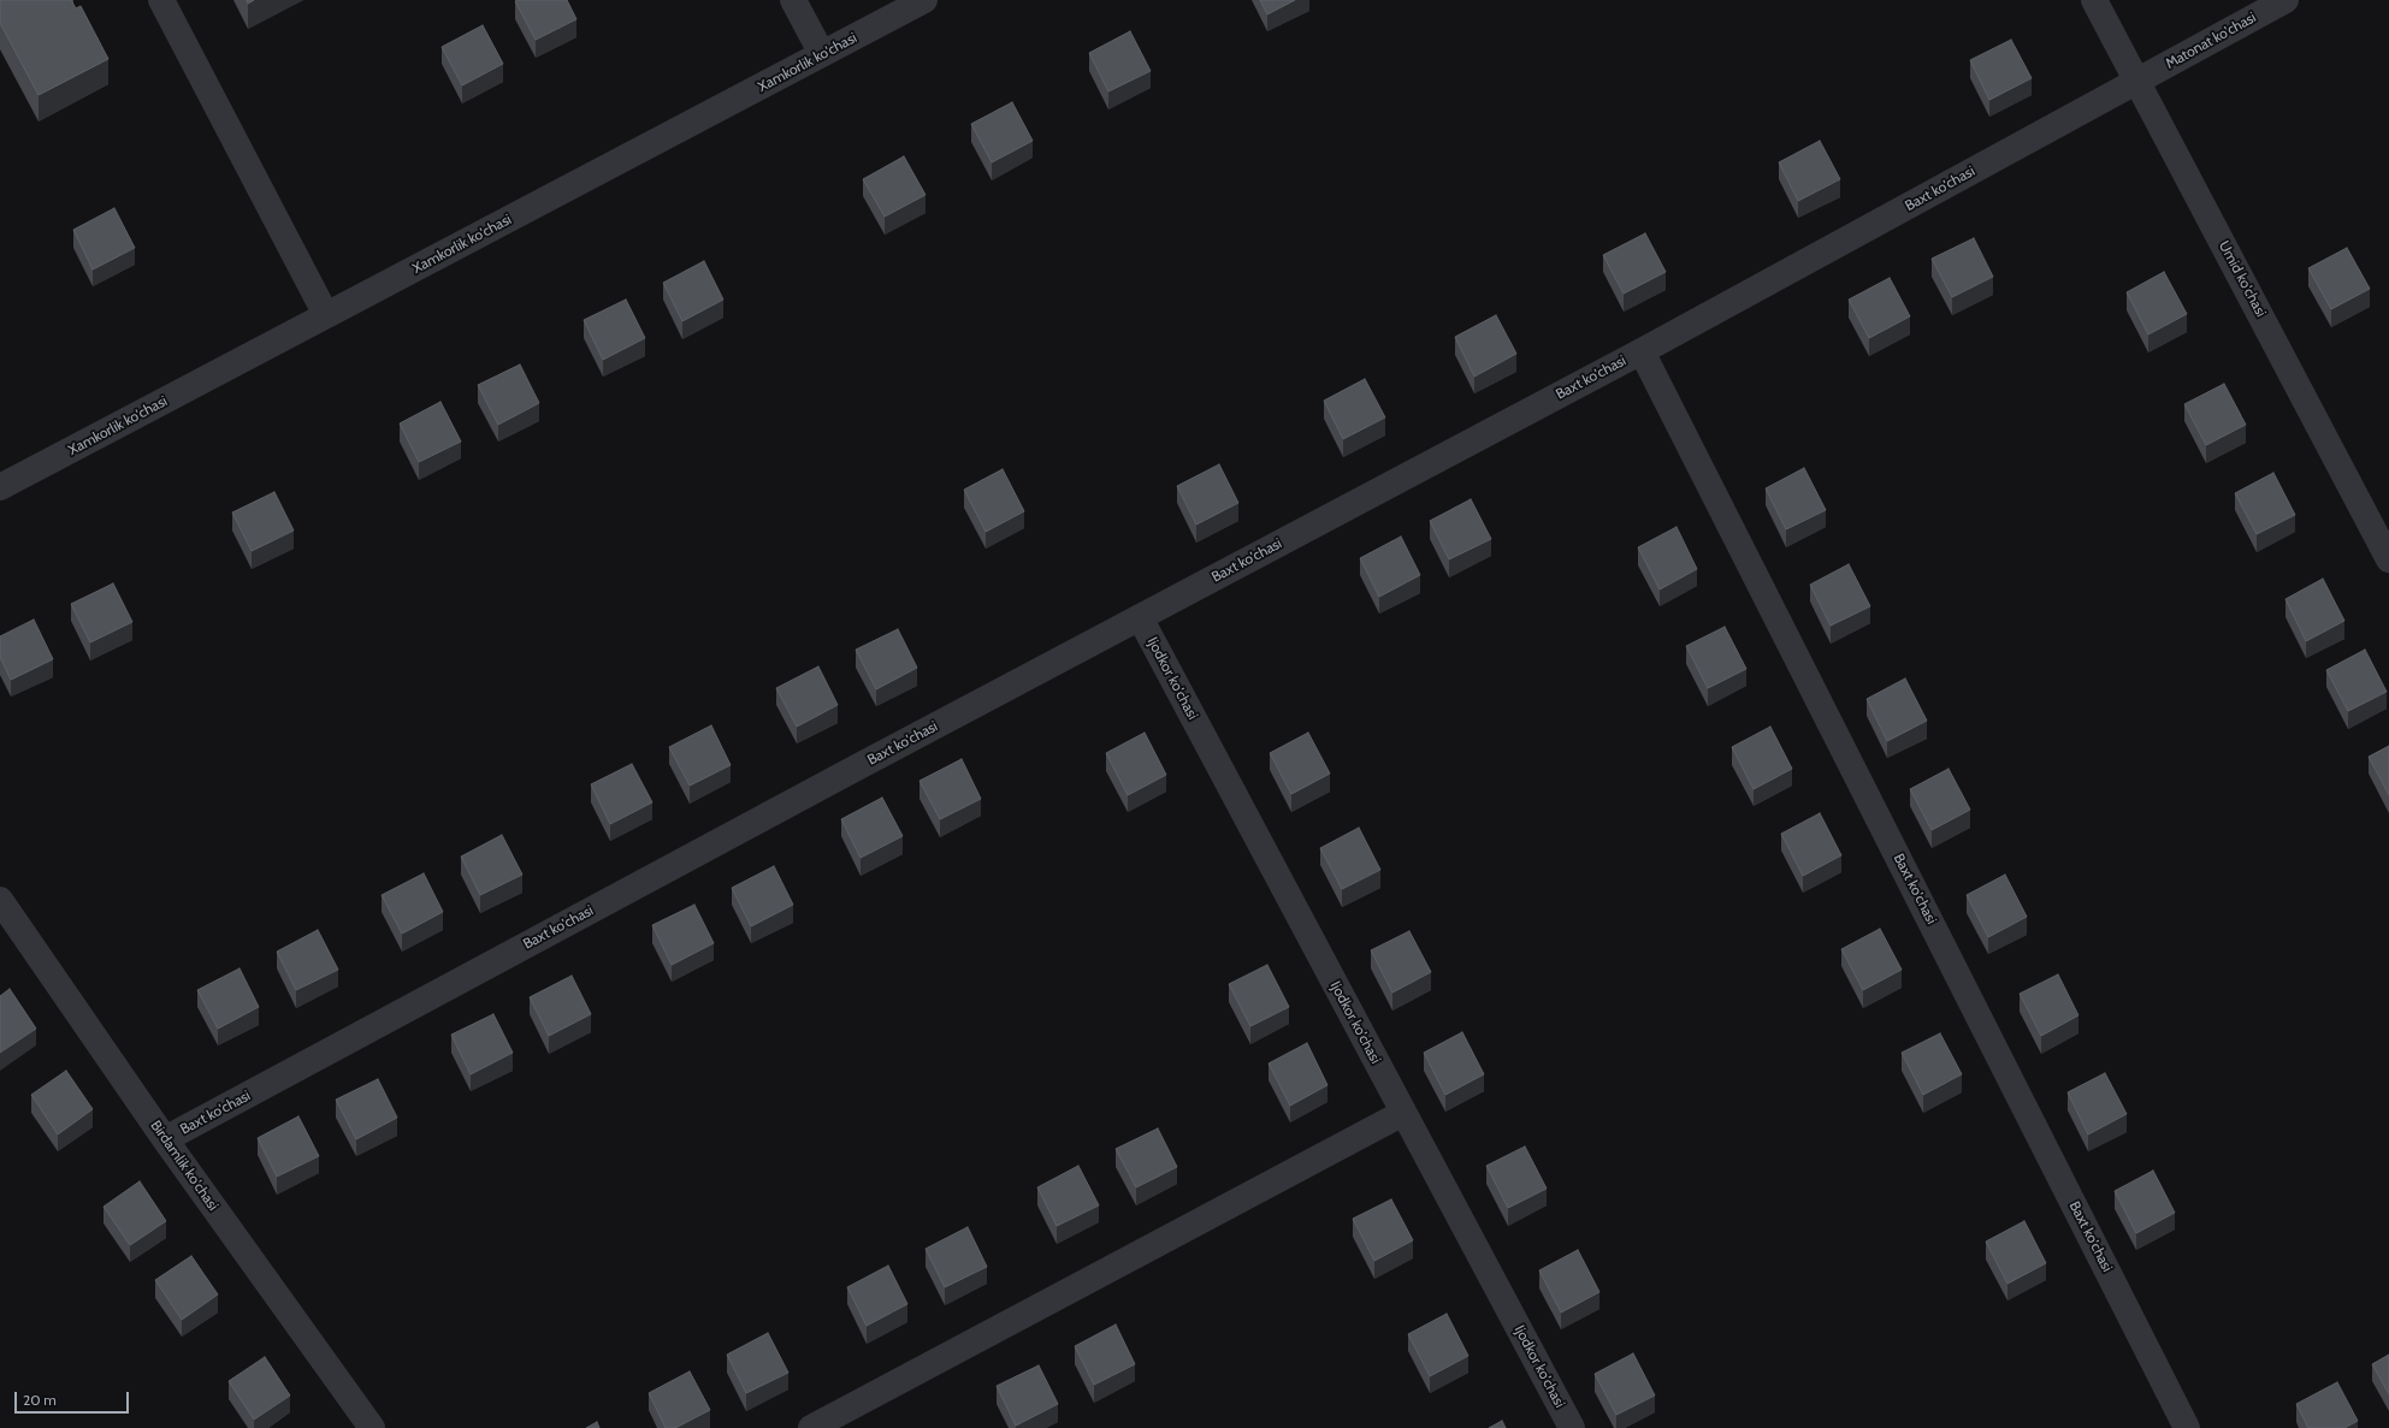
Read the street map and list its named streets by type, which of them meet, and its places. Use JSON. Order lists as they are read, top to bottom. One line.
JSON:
{"streets":{"street":["Matonat ko'chasi","Xamkorlik ko'chasi","Baxt ko'chasi","Umid ko'chasi","Ijodkor ko'chasi","Birdamlik ko'chasi"]},"crossings":[["Matonat ko'chasi","Baxt ko'chasi"],["Matonat ko'chasi","Umid ko'chasi"],["Baxt ko'chasi","Umid ko'chasi"],["Baxt ko'chasi","Ijodkor ko'chasi"],["Baxt ko'chasi","Birdamlik ko'chasi"]],"scale_bar":"20 m"}
